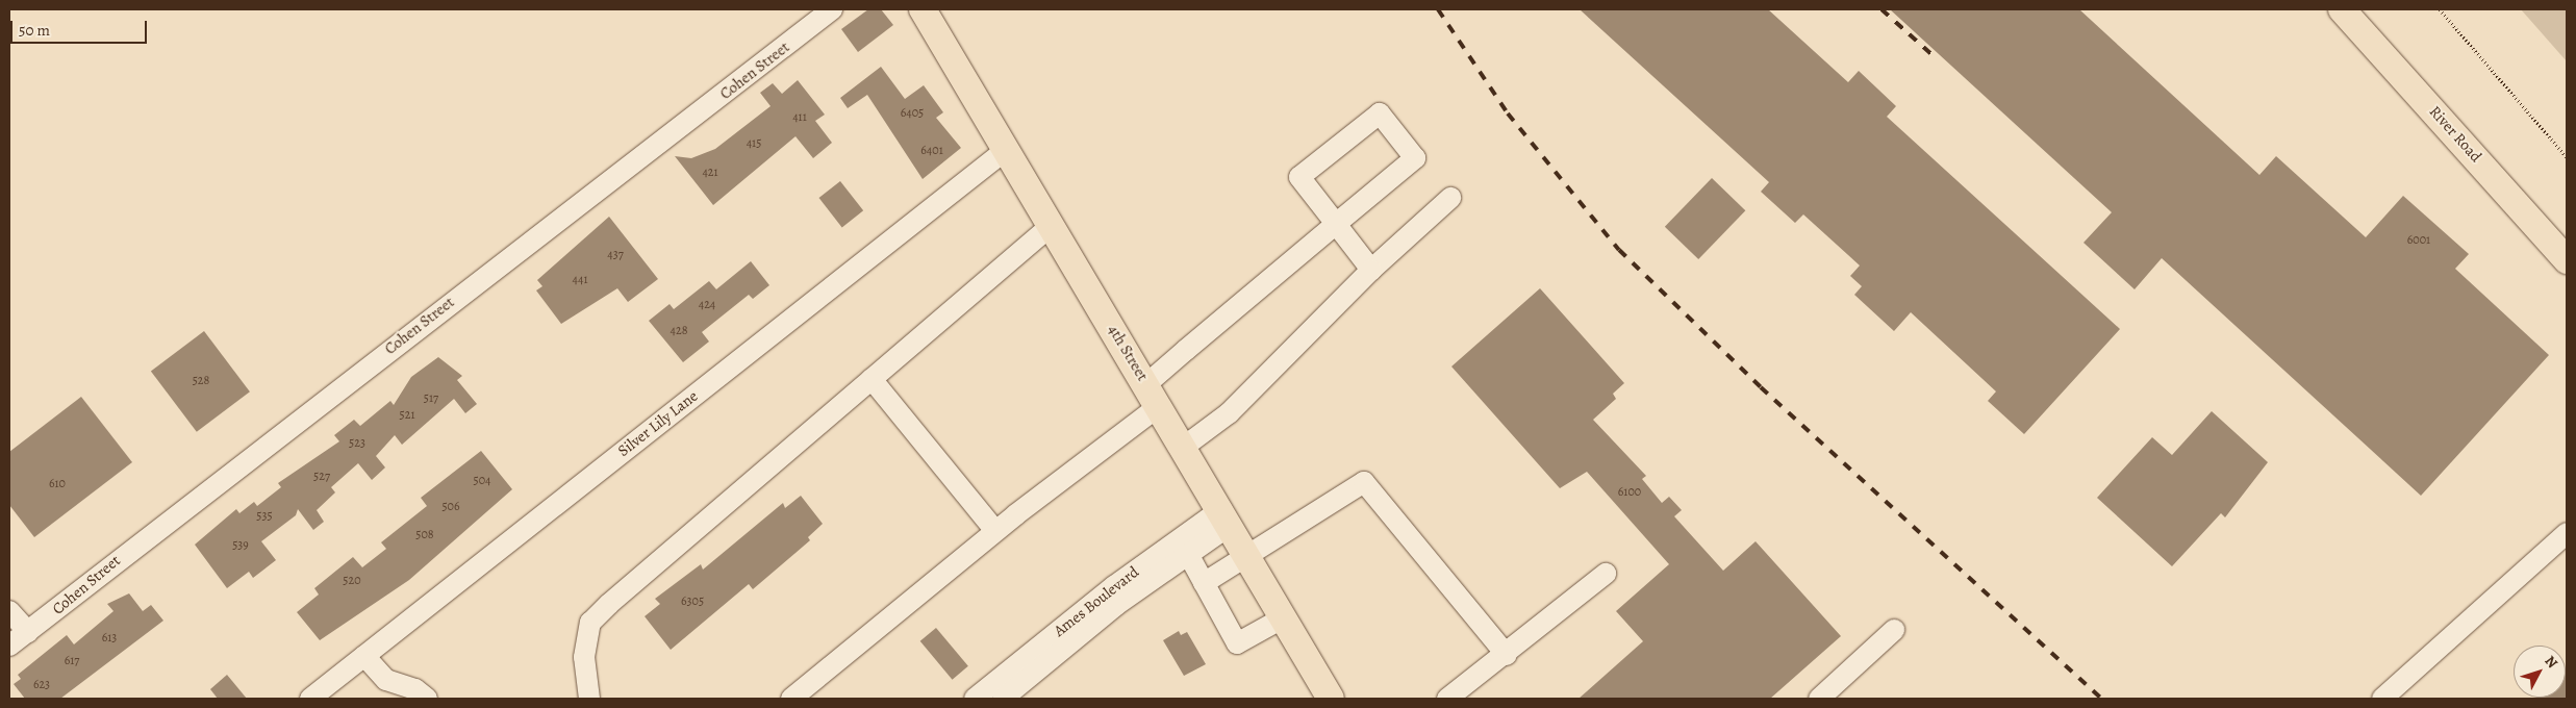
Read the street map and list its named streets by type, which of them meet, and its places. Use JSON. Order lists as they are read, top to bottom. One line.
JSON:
{"streets":{"main road":["River Road","4th Street"],"street":["Cohen Street","Silver Lily Lane","Ames Boulevard"]},"crossings":[["4th Street","Silver Lily Lane"],["4th Street","Ames Boulevard"]],"house_numbers":["6405","411","415","6401","421","6001","437","441","424","428","528","517","521","523","527","504","610","6100","506","535","508","539","520","6305","613","617","623"],"scale_bar":"50 m","north":"top right"}
